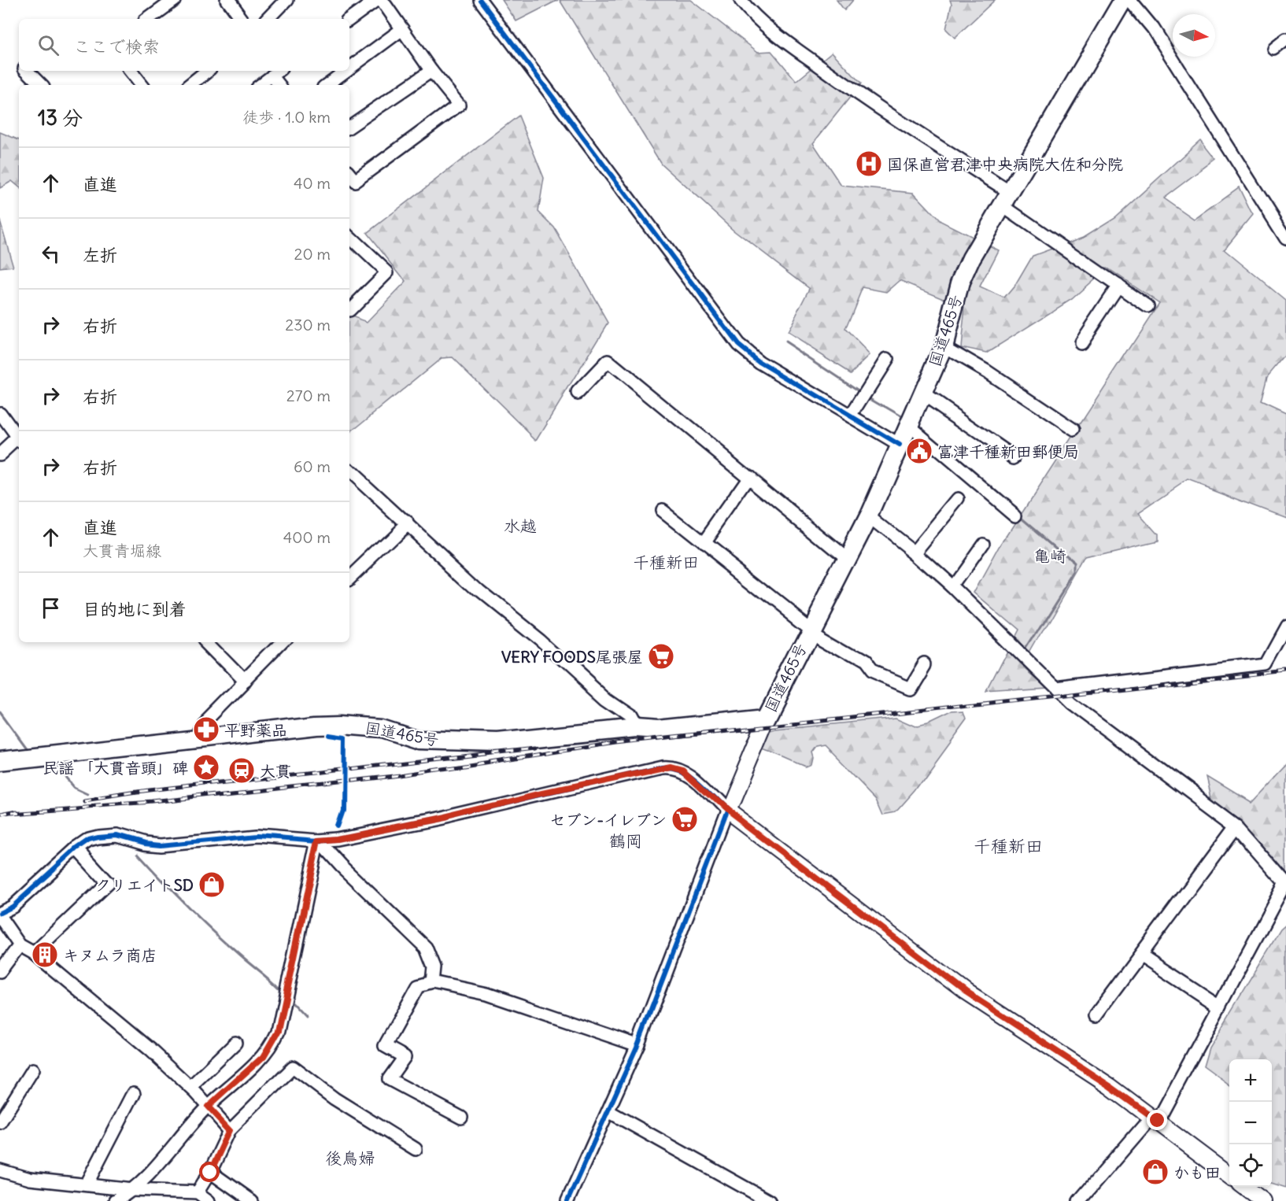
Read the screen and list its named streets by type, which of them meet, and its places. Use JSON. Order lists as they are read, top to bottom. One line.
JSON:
{"streets":{"highway":["国道465号"]},"districts":["水越","亀崎","千種新田","鶴岡","千種新田","後鳥婦"],"places":{"hospital":["国保直営君津中央病院大佐和分院"],"public building":["富津千種新田郵便局"],"supermarket":["VERY FOODS尾張屋","セブン-イレブン"],"pharmacy":["平野薬品"],"place":["民謡 「大貫音頭」碑"],"station":["大貫"],"shop":["クリエイトSD","かも田"],"building":["キヌムラ商店"]},"north":"right","page":{"search":"ここで検索","heading":["13 分","徒歩 · 1.0 km"],"list":[["直進","40 m"],["左折","20 m"],["右折","230 m"],["右折","270 m"],["右折","60 m"],["直進","大貫青堀線","400 m"],"目的地に到着"],"map_buttons":["+","−"]}}
